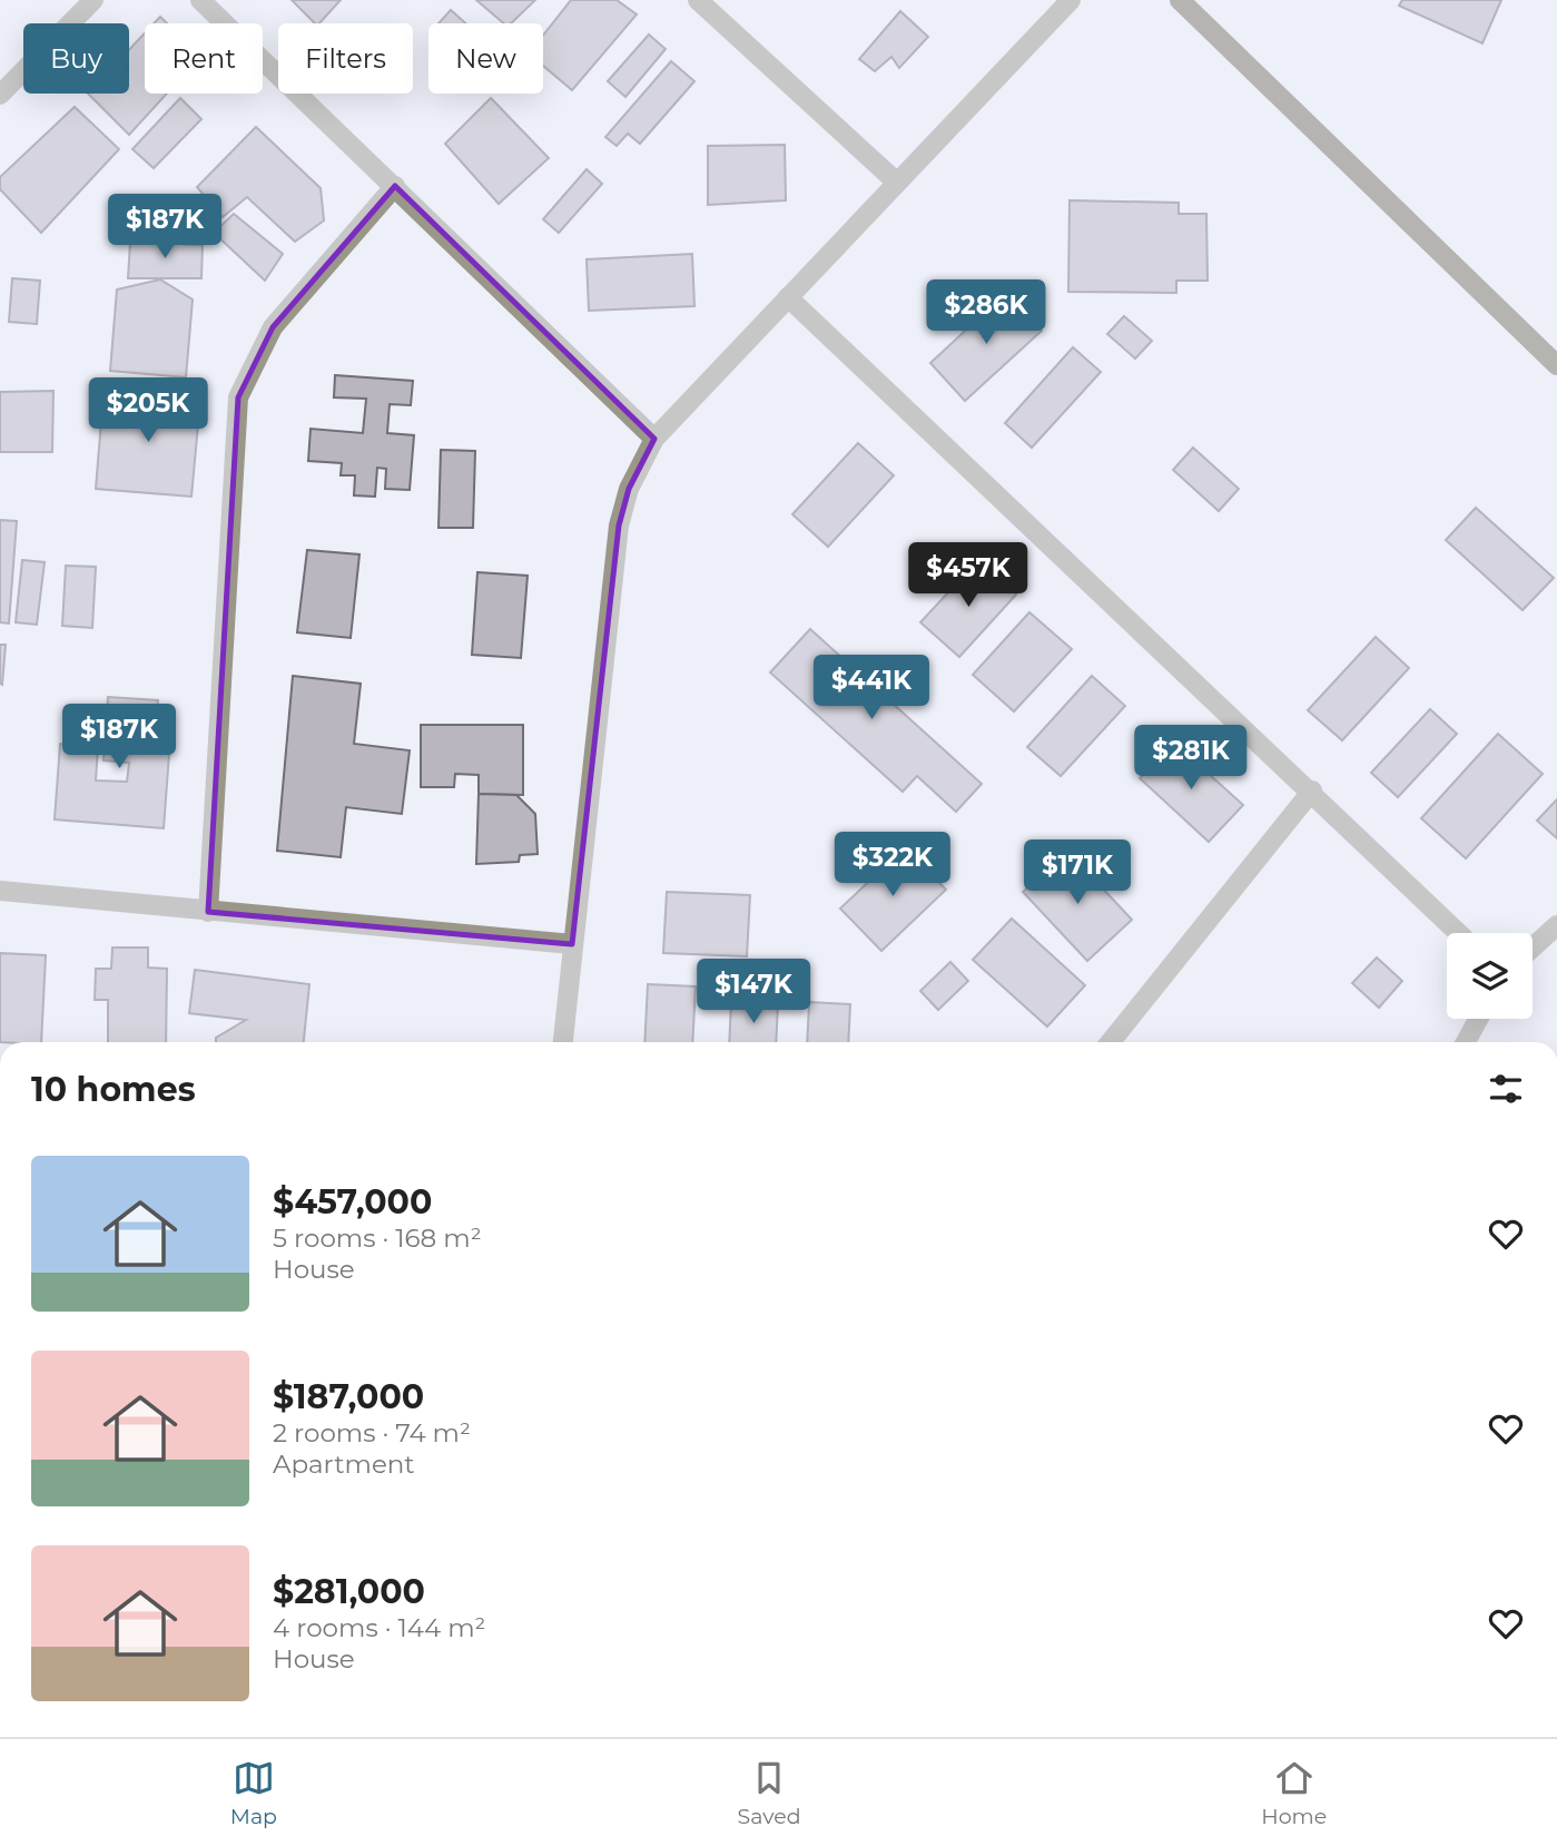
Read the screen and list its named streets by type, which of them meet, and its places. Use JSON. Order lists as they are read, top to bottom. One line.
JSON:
{"page":{"chip":["Buy","Rent","Filters","New"],"price":["$187K","$286K","$205K","$457K","$441K","$187K","$281K","$322K","$171K","$147K"],"heading":"10 homes","list":[{"name":"$457,000","note":"5 rooms · 168 m² · House"},{"name":"$187,000","note":"2 rooms · 74 m² · Apartment"},{"name":"$281,000","note":"4 rooms · 144 m² · House"}],"tabs":["Map","Saved","Home"]}}
